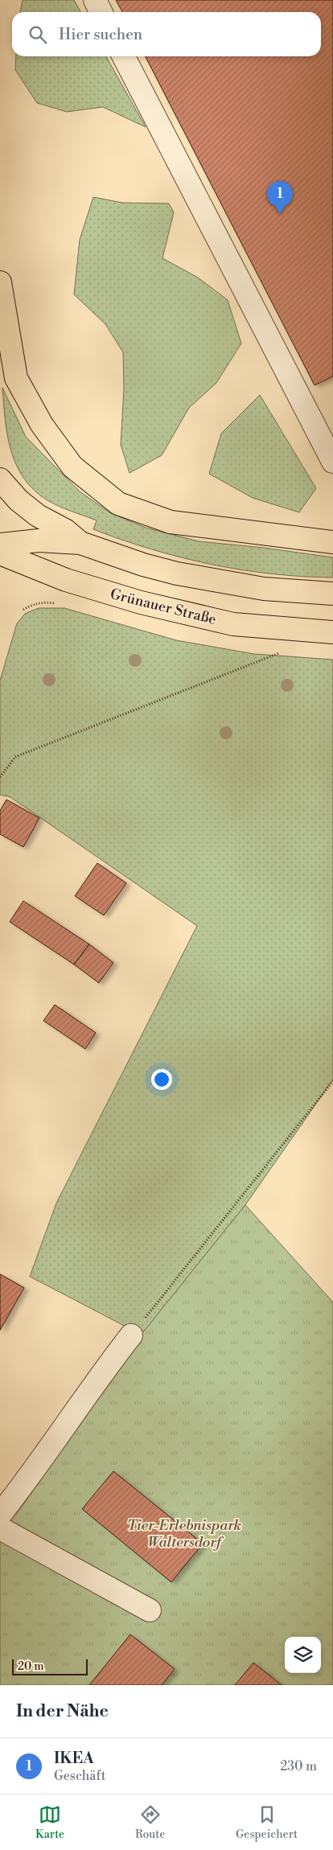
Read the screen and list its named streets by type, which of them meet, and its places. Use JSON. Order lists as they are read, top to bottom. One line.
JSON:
{"streets":{"main road":["Grünauer Straße"]},"parks":["Tier-Erlebnispark Waltersdorf"],"scale_bar":"20 m","page":{"search":"Hier suchen","pins":"1","scale":"20 m","heading":"In der Nähe","list":[{"mark":"1","name":"IKEA","note":"Geschäft","value":"230 m"}],"nav":["Karte","Route","Gespeichert"]}}
